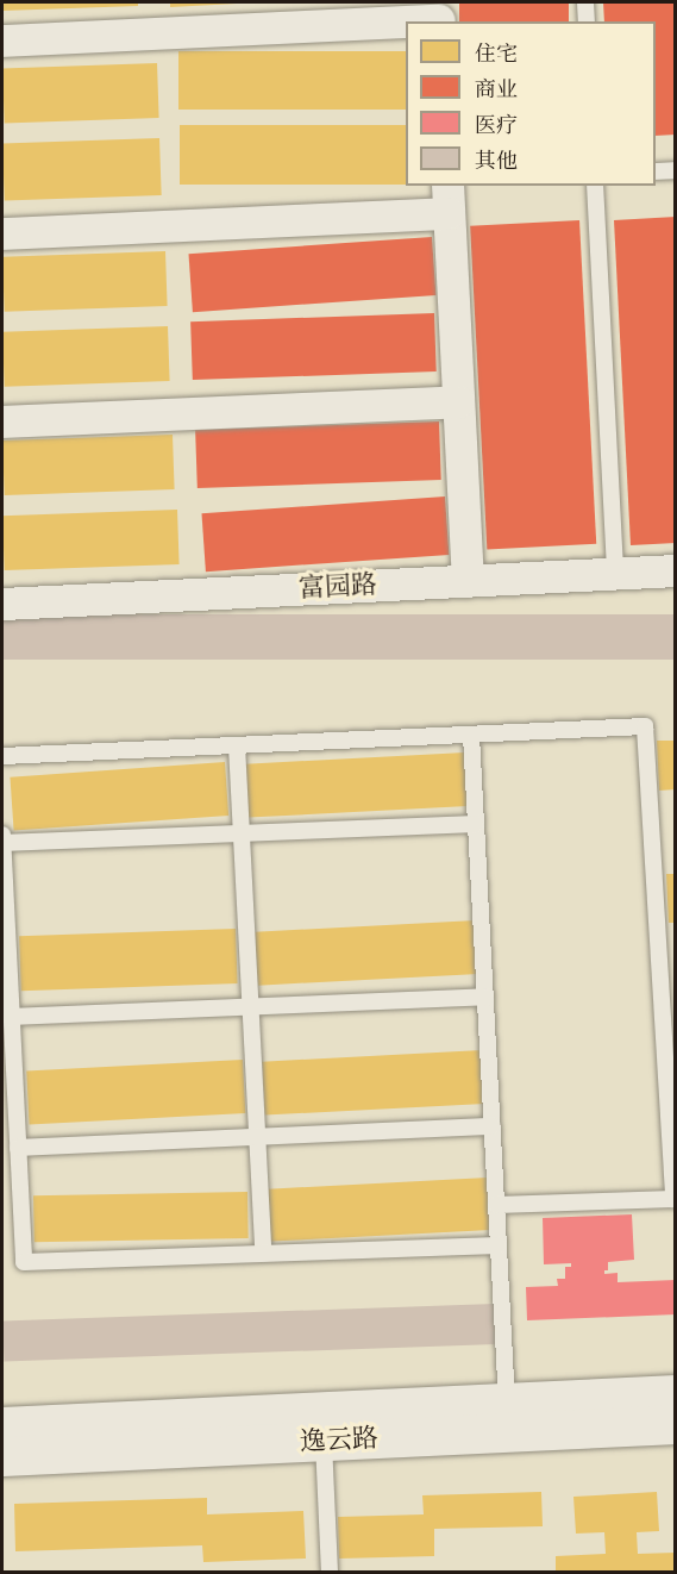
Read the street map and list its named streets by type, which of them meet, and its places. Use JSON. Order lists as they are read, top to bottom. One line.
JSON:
{"streets":{"street":["富园路","逸云路"]},"legend":["住宅","商业","医疗","其他"]}
